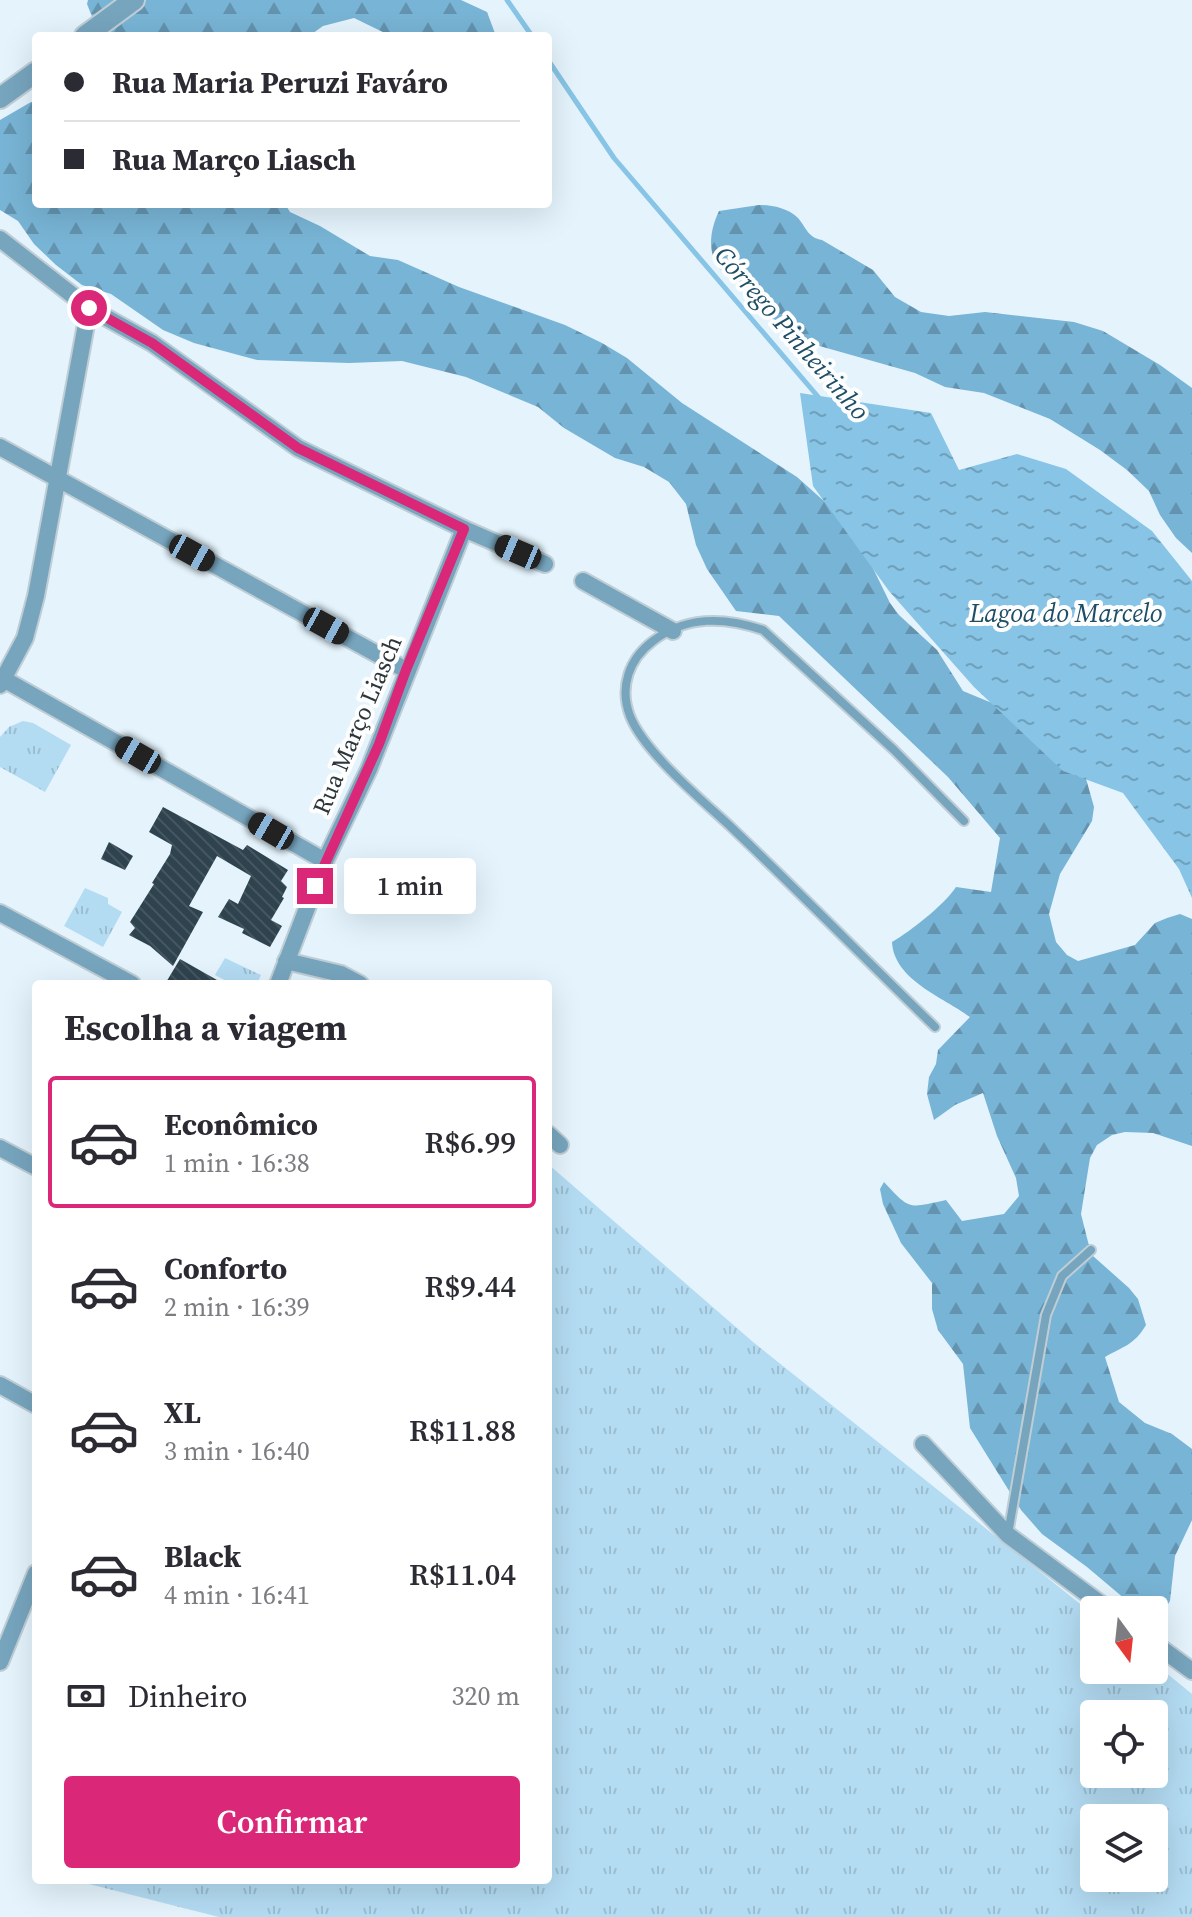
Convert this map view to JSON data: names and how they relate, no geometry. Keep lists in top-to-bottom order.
{
  "streets": {
    "street": ["Rua Março Liasch"]
  },
  "water": ["Córrego Pinheirinho", "Lagoa do Marcelo"],
  "north": "bottom",
  "page": {
    "banner": ["Rua Maria Peruzi Faváro", "Rua Março Liasch"],
    "bubble": "1 min",
    "heading": "Escolha a viagem",
    "list": [
      {
        "name": "Econômico",
        "note": "1 min · 16:38",
        "value": "R$6.99"
      },
      {
        "name": "Conforto",
        "note": "2 min · 16:39",
        "value": "R$9.44"
      },
      {
        "name": "XL",
        "note": "3 min · 16:40",
        "value": "R$11.88"
      },
      {
        "name": "Black",
        "note": "4 min · 16:41",
        "value": "R$11.04"
      }
    ],
    "pay": ["Dinheiro", "320 m"],
    "buttons": "Confirmar"
  }
}
